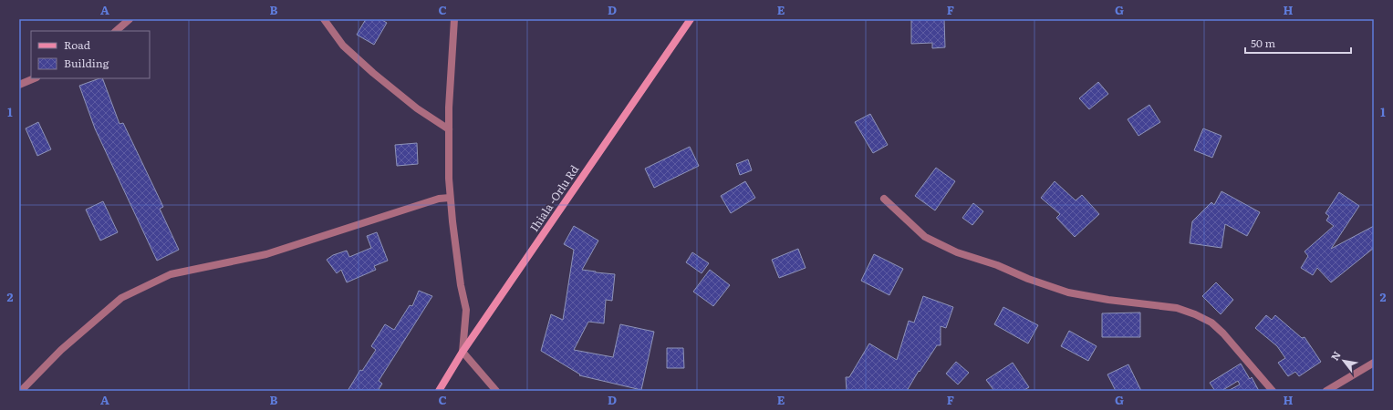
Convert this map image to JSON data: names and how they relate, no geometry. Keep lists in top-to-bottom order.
{
  "streets": {
    "main road": ["Ihiala -Orlu Rd"]
  },
  "legend": ["Road", "Building"],
  "scale_bar": "50 m",
  "north": "top left",
  "grid": {
    "columns": [
      "A",
      "B",
      "C",
      "D",
      "E",
      "F",
      "G",
      "H"
    ],
    "rows": ["1", "2"]
  }
}
